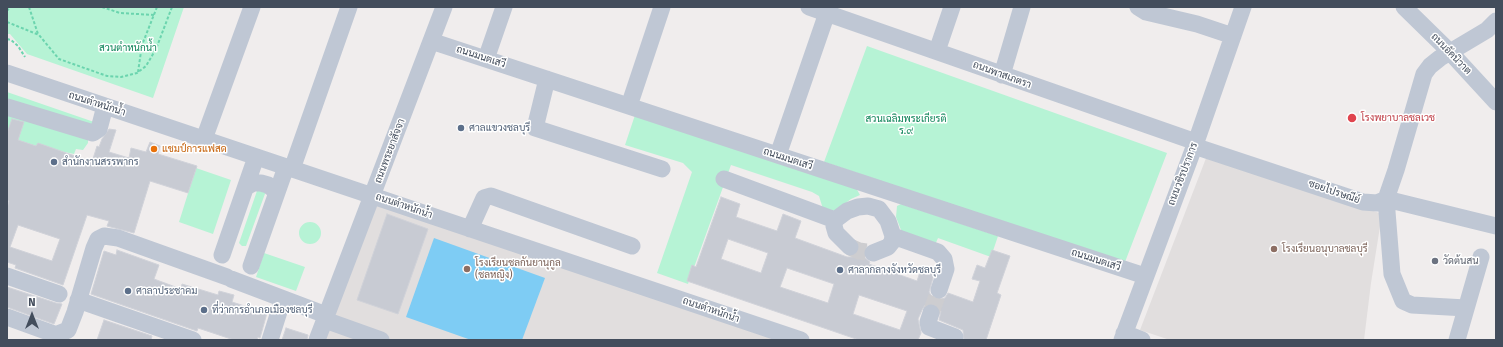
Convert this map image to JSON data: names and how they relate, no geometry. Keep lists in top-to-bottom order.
{
  "streets": {
    "street": [
      "ถนนอัคนิวาต",
      "ถนนมนตเสวี",
      "ถนนพาสเภตรา",
      "ถนนตำหนักน้ำ",
      "ถนนพระยาสัจจา",
      "ถนนวชิรปราการ",
      "ซอยไปรษณีย์"
    ]
  },
  "crossings": [
    ["ถนนมนตเสวี", "ถนนพระยาสัจจา"],
    ["ถนนมนตเสวี", "ถนนวชิรปราการ"],
    ["ถนนพาสเภตรา", "ถนนวชิรปราการ"],
    ["ถนนพาสเภตรา", "ซอยไปรษณีย์"],
    ["ถนนตำหนักน้ำ", "ถนนพระยาสัจจา"],
    ["ถนนวชิรปราการ", "ซอยไปรษณีย์"]
  ],
  "parks": ["สวนตำหนักน้ำ", "สวนเฉลิมพระเกียรติ ร.๙"],
  "places": [
    "โรงพยาบาลชลเวช",
    "ศาลแขวงชลบุรี",
    "แชมป์การแฟสด",
    "สำนักงานสรรพากร",
    "โรงเรียนอนุบาลชลบุรี",
    "วัดต้นสน",
    "โรงเรียนชลกันยานุกูล (ชลหญิง)",
    "ศาลากลางจังหวัดชลบุรี",
    "ศาลาประชาคม",
    "ที่ว่าการอำเภอเมืองชลบุรี"
  ],
  "north": "top"
}
